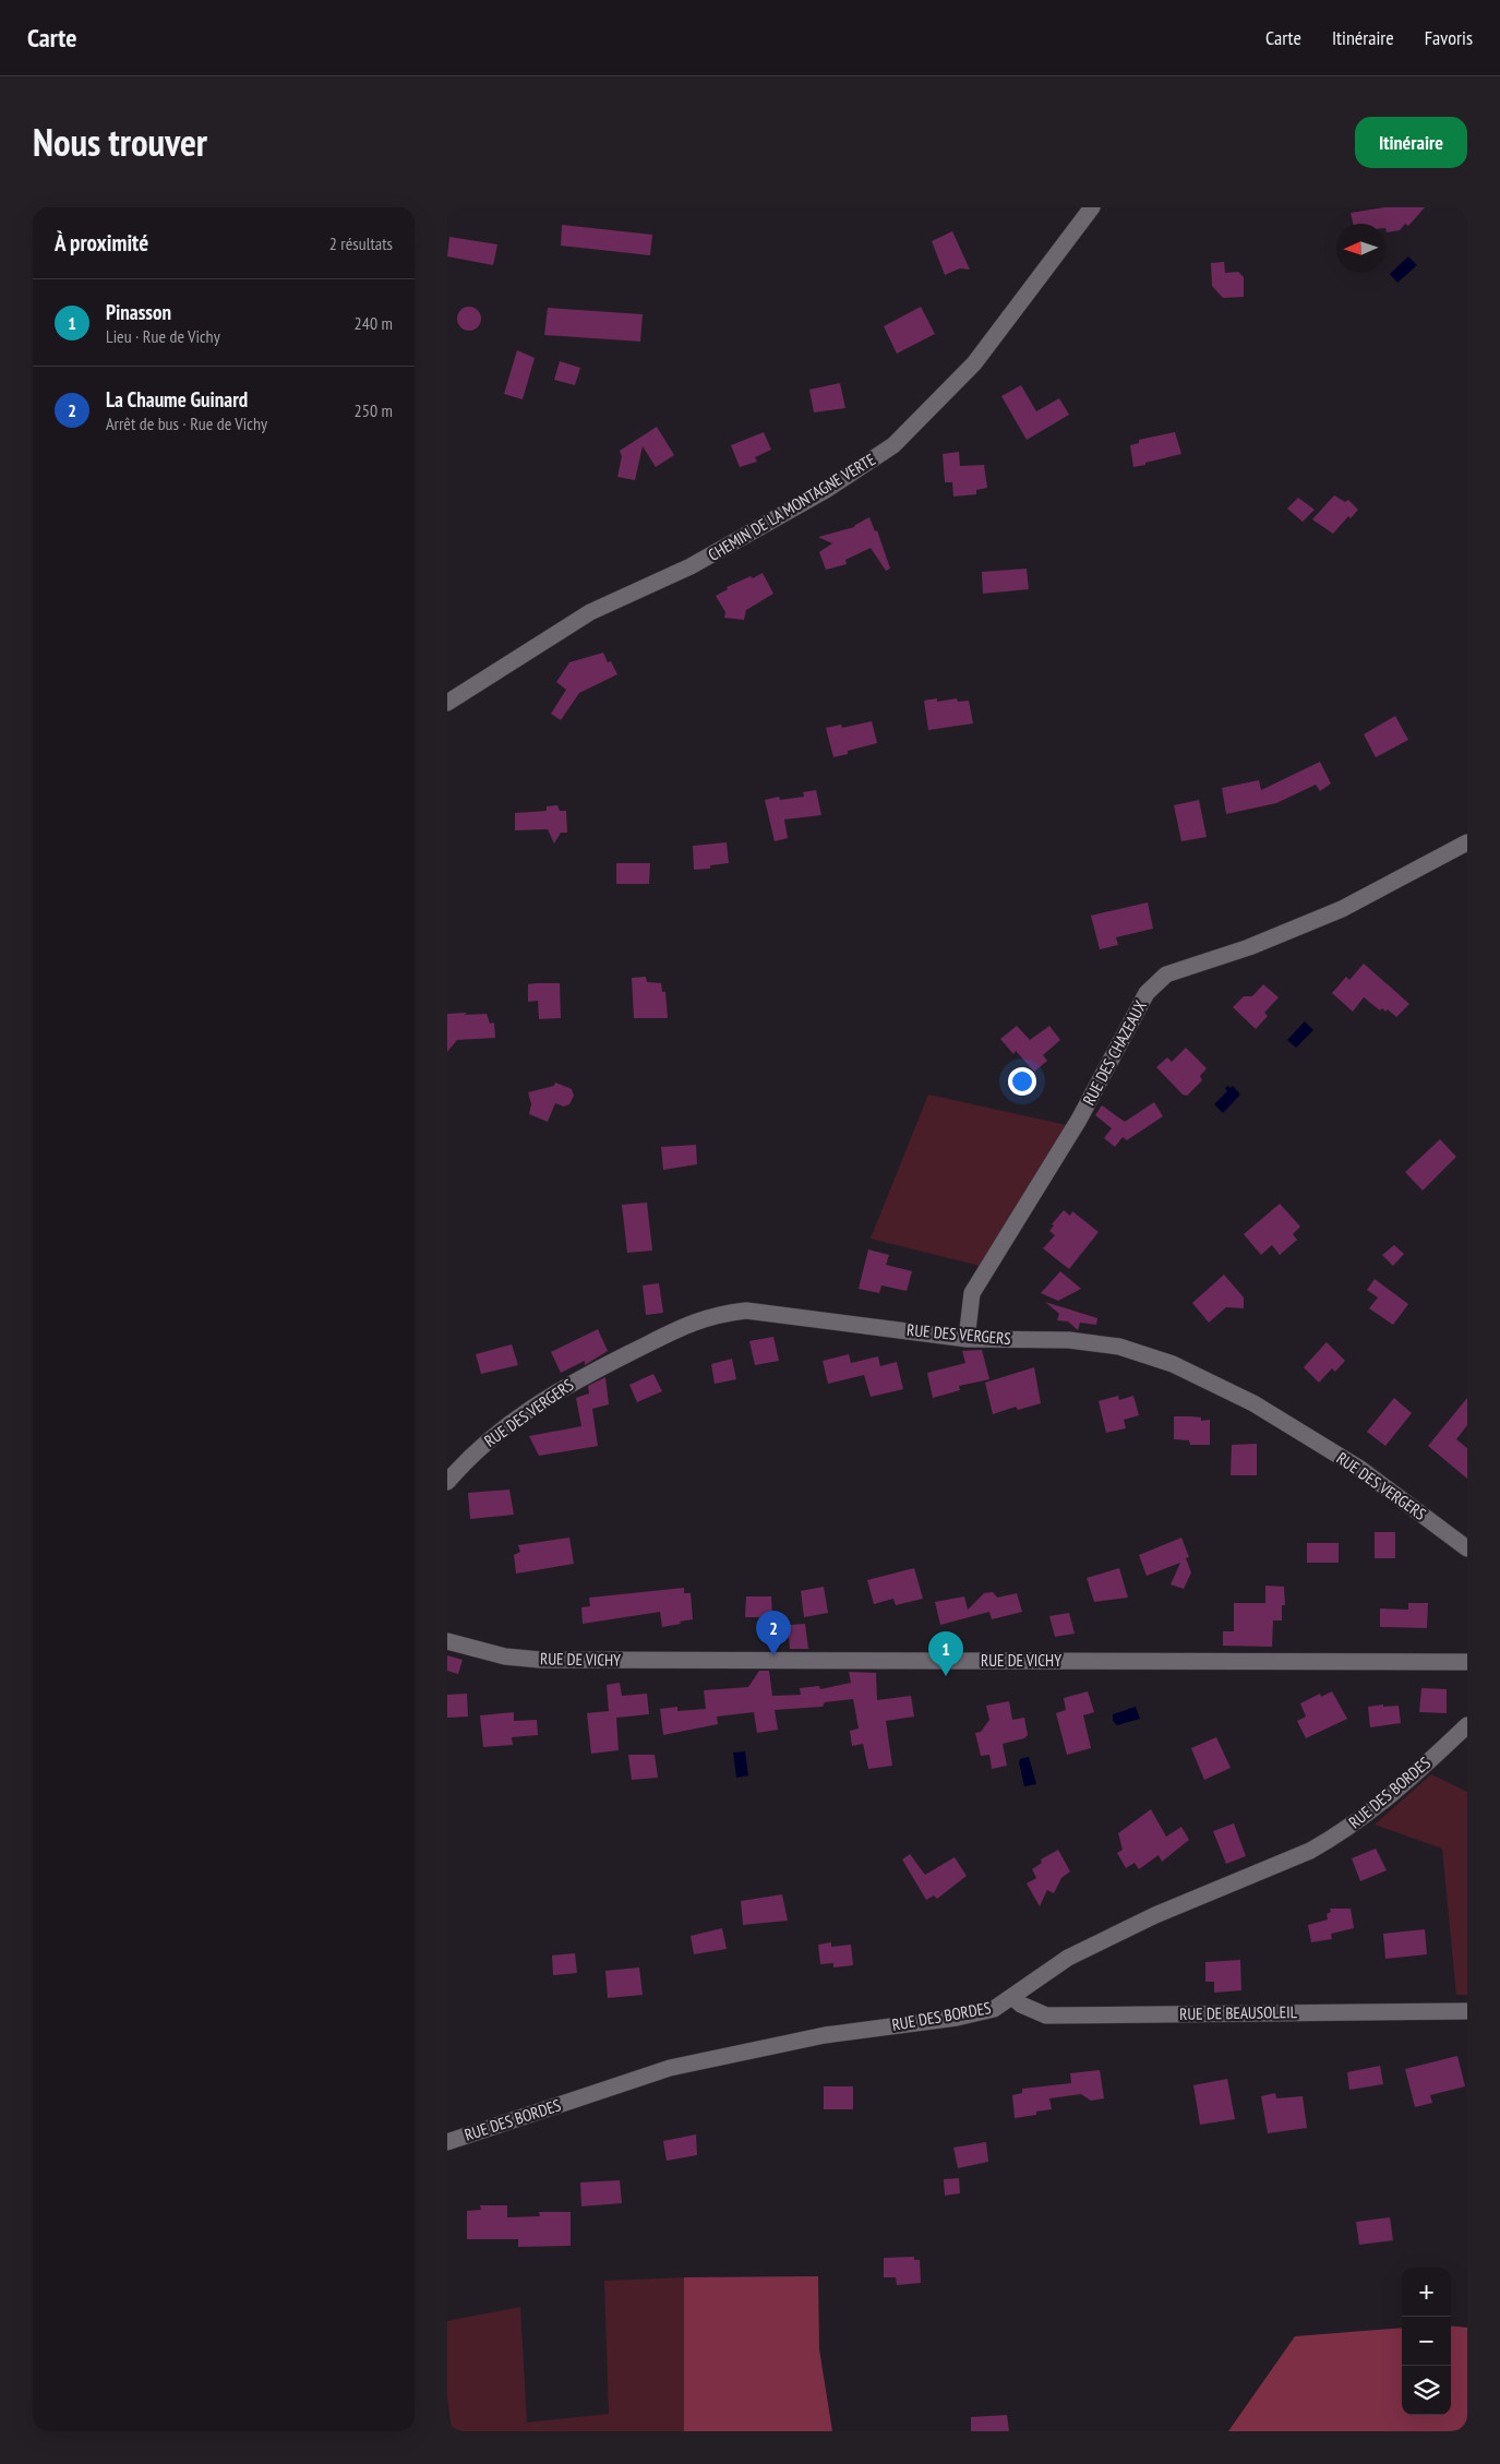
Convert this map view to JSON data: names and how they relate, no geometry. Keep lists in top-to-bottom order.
{
  "streets": {
    "street": [
      "CHEMIN DE LA MONTAGNE VERTE",
      "RUE DES CHAZEAUX",
      "RUE DES VERGERS",
      "RUE DE VICHY",
      "RUE DES BORDES",
      "RUE DE BEAUSOLEIL"
    ]
  },
  "crossings": [
    ["RUE DES CHAZEAUX", "RUE DES VERGERS"],
    ["RUE DES BORDES", "RUE DE BEAUSOLEIL"]
  ],
  "north": "left",
  "page": {
    "header": "Carte",
    "nav": ["Carte", "Itinéraire", "Favoris"],
    "title": "Nous trouver",
    "buttons": "Itinéraire",
    "heading": ["À proximité", "2 résultats"],
    "list": [
      {
        "mark": "1",
        "name": "Pinasson",
        "note": "Lieu · Rue de Vichy",
        "value": "240 m"
      },
      {
        "mark": "2",
        "name": "La Chaume Guinard",
        "note": "Arrêt de bus · Rue de Vichy",
        "value": "250 m"
      }
    ],
    "pins": ["2", "1"],
    "map_buttons": ["+", "−"]
  }
}
